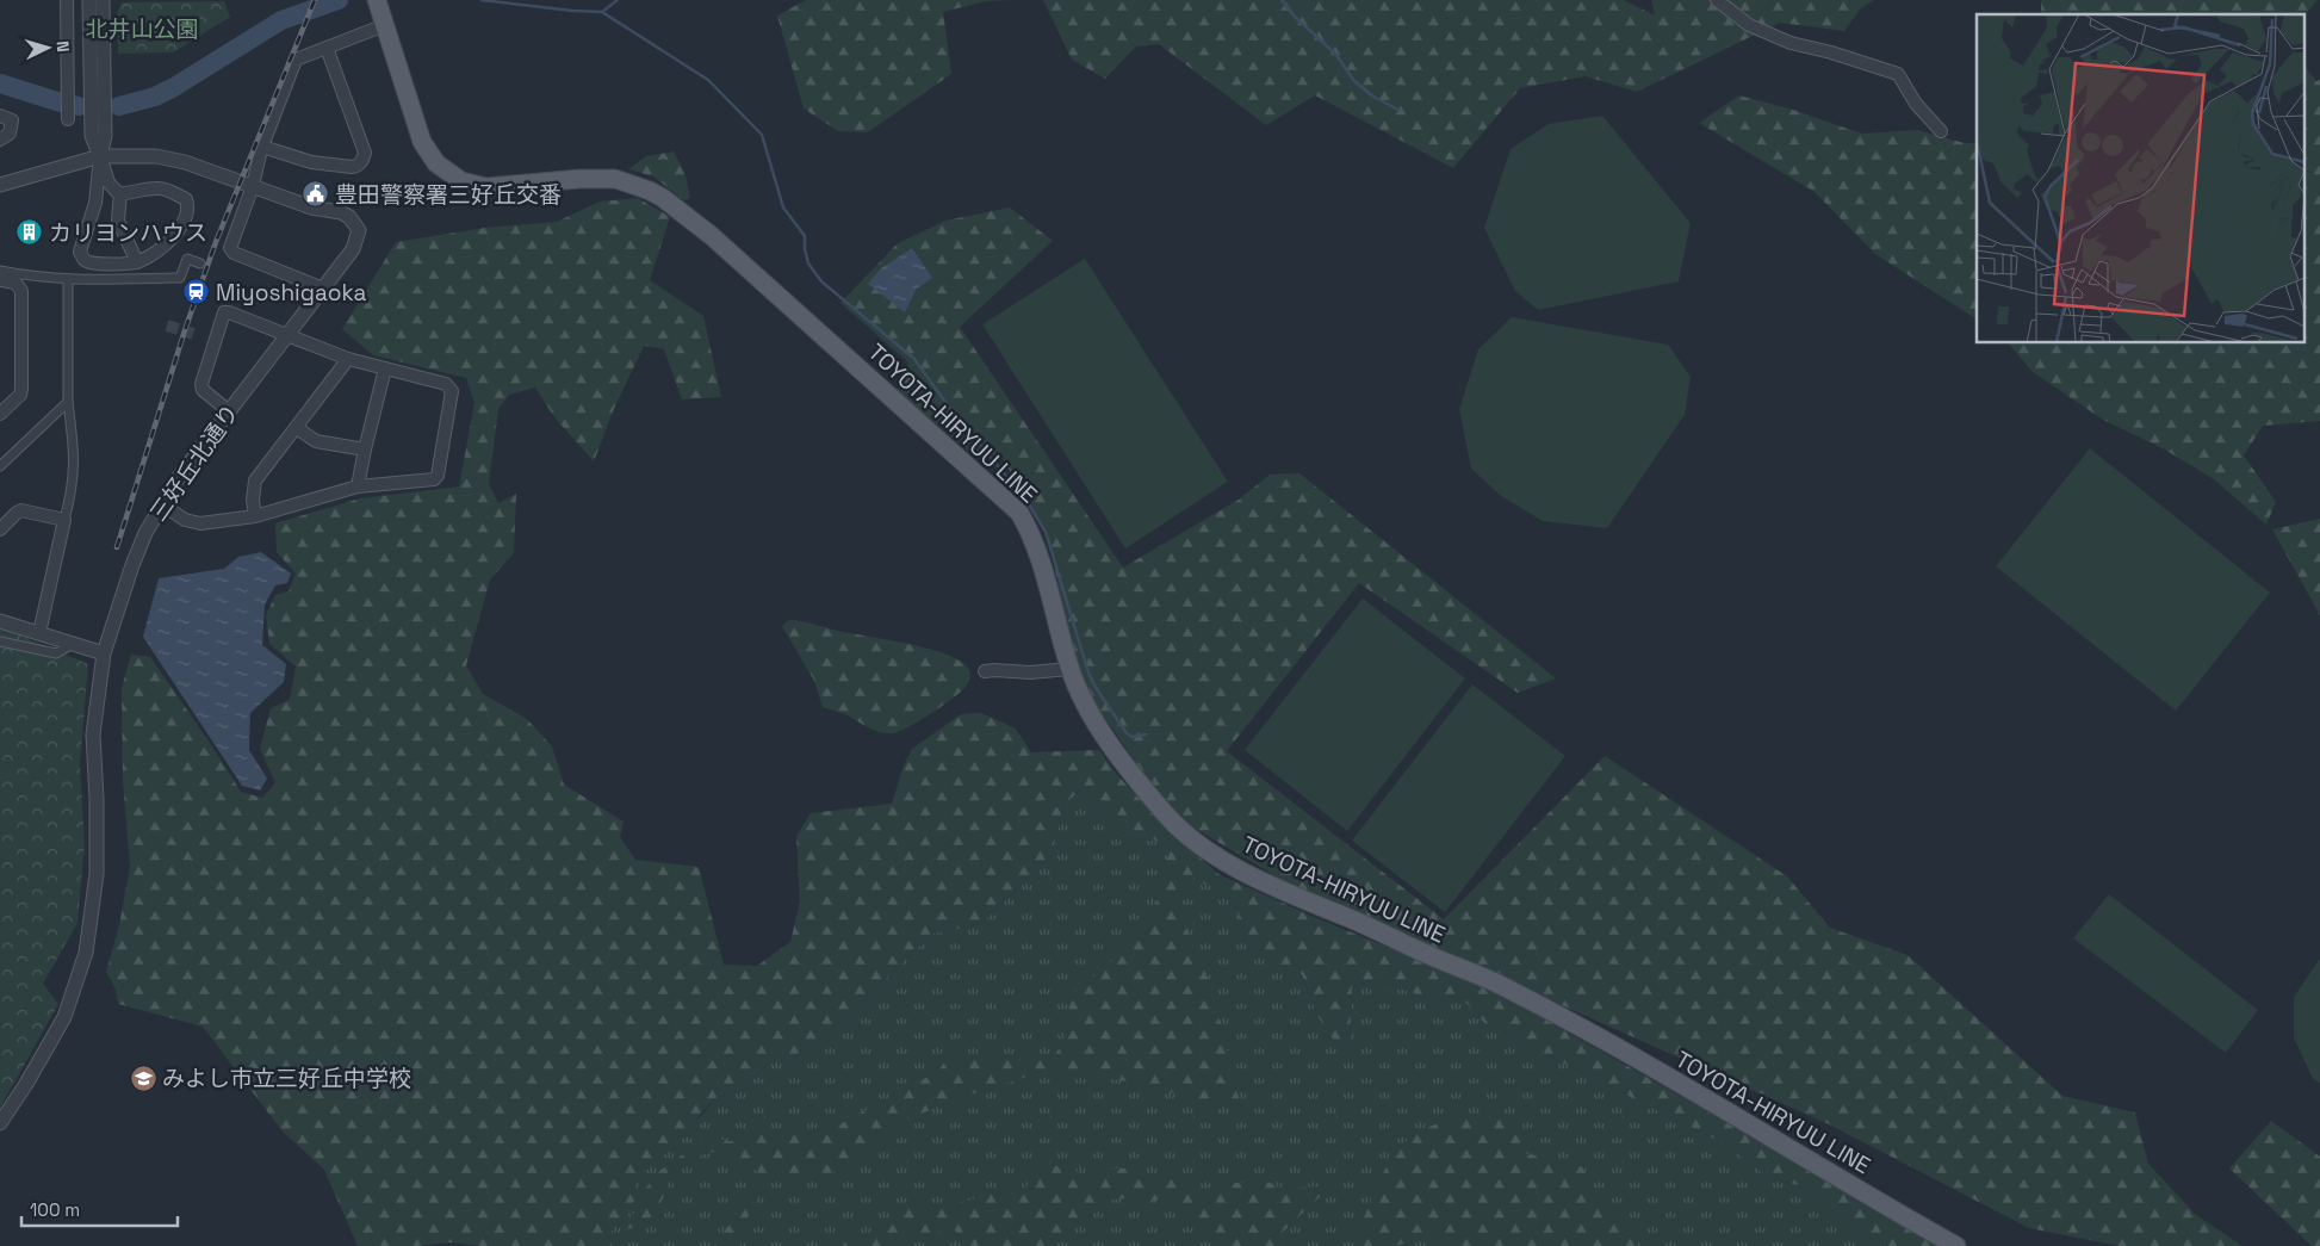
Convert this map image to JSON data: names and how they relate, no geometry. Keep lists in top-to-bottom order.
{
  "streets": {
    "main road": ["TOYOTA-HIRYUU LINE"],
    "street": ["三好丘北通り"]
  },
  "parks": ["北井山公園"],
  "places": {
    "public building": ["豊田警察署三好丘交番"],
    "building": ["カリヨンハウス"],
    "station": ["Miyoshigaoka"],
    "school or university": ["みよし市立三好丘中学校"]
  },
  "scale_bar": "100 m",
  "north": "right"
}
